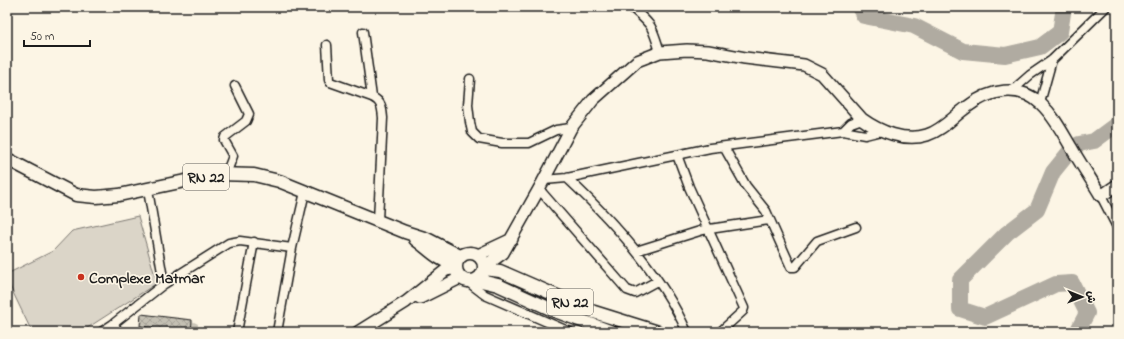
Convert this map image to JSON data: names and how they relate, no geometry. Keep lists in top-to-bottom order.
{
  "streets": {
    "main road": ["RN 22"]
  },
  "places": ["Complexe Matmar"],
  "scale_bar": "50 m",
  "north": "right"
}
